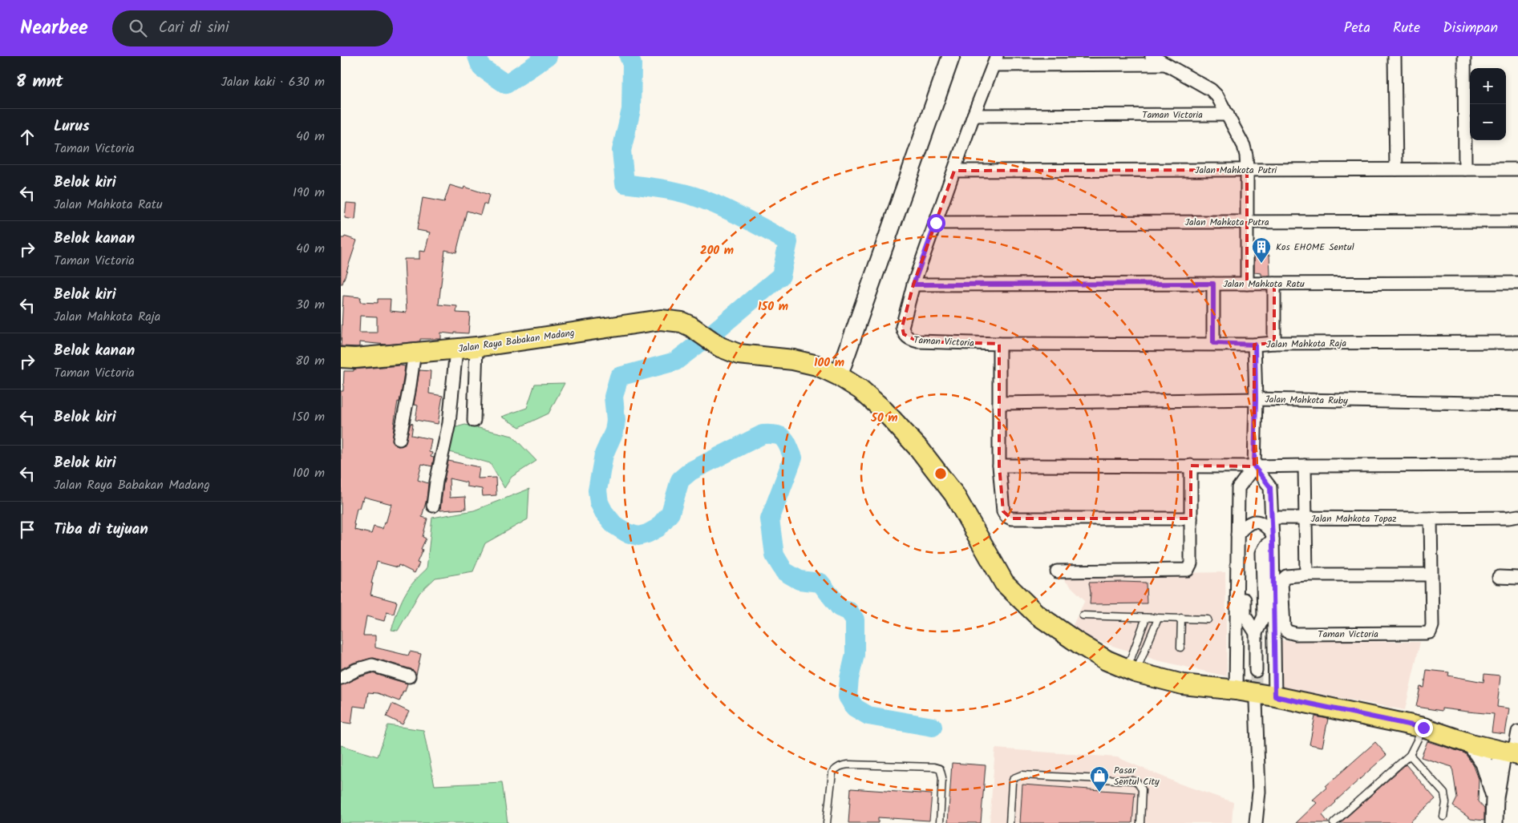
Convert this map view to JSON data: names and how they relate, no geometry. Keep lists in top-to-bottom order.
{
  "streets": {
    "main road": ["Jalan Raya Babakan Madang"],
    "street": [
      "Taman Victoria",
      "Jalan Mahkota Putri",
      "Jalan Mahkota Putra",
      "Jalan Mahkota Ratu",
      "Jalan Mahkota Raja",
      "Jalan Mahkota Ruby",
      "Jalan Mahkota Topaz"
    ]
  },
  "crossings": [
    ["Taman Victoria", "Jalan Mahkota Putri"],
    ["Taman Victoria", "Jalan Mahkota Putra"],
    ["Taman Victoria", "Jalan Mahkota Ratu"],
    ["Taman Victoria", "Jalan Mahkota Raja"],
    ["Taman Victoria", "Jalan Mahkota Topaz"]
  ],
  "places": {
    "building": ["Kos EHOME Sentul"],
    "shop": ["Pasar Sentul City"]
  },
  "page": {
    "header": "Nearbee",
    "search": "Cari di sini",
    "nav": ["Peta", "Rute", "Disimpan"],
    "heading": ["8 mnt", "Jalan kaki · 630 m"],
    "map_buttons": ["+", "−"],
    "list": [
      ["Lurus", "Taman Victoria", "40 m"],
      ["Belok kiri", "Jalan Mahkota Ratu", "190 m"],
      ["Belok kanan", "Taman Victoria", "40 m"],
      ["Belok kiri", "Jalan Mahkota Raja", "30 m"],
      ["Belok kanan", "Taman Victoria", "80 m"],
      ["Belok kiri", "150 m"],
      ["Belok kiri", "Jalan Raya Babakan Madang", "100 m"],
      "Tiba di tujuan"
    ]
  },
  "rings": [
    "200 m",
    "150 m",
    "100 m",
    "50 m"
  ]
}
